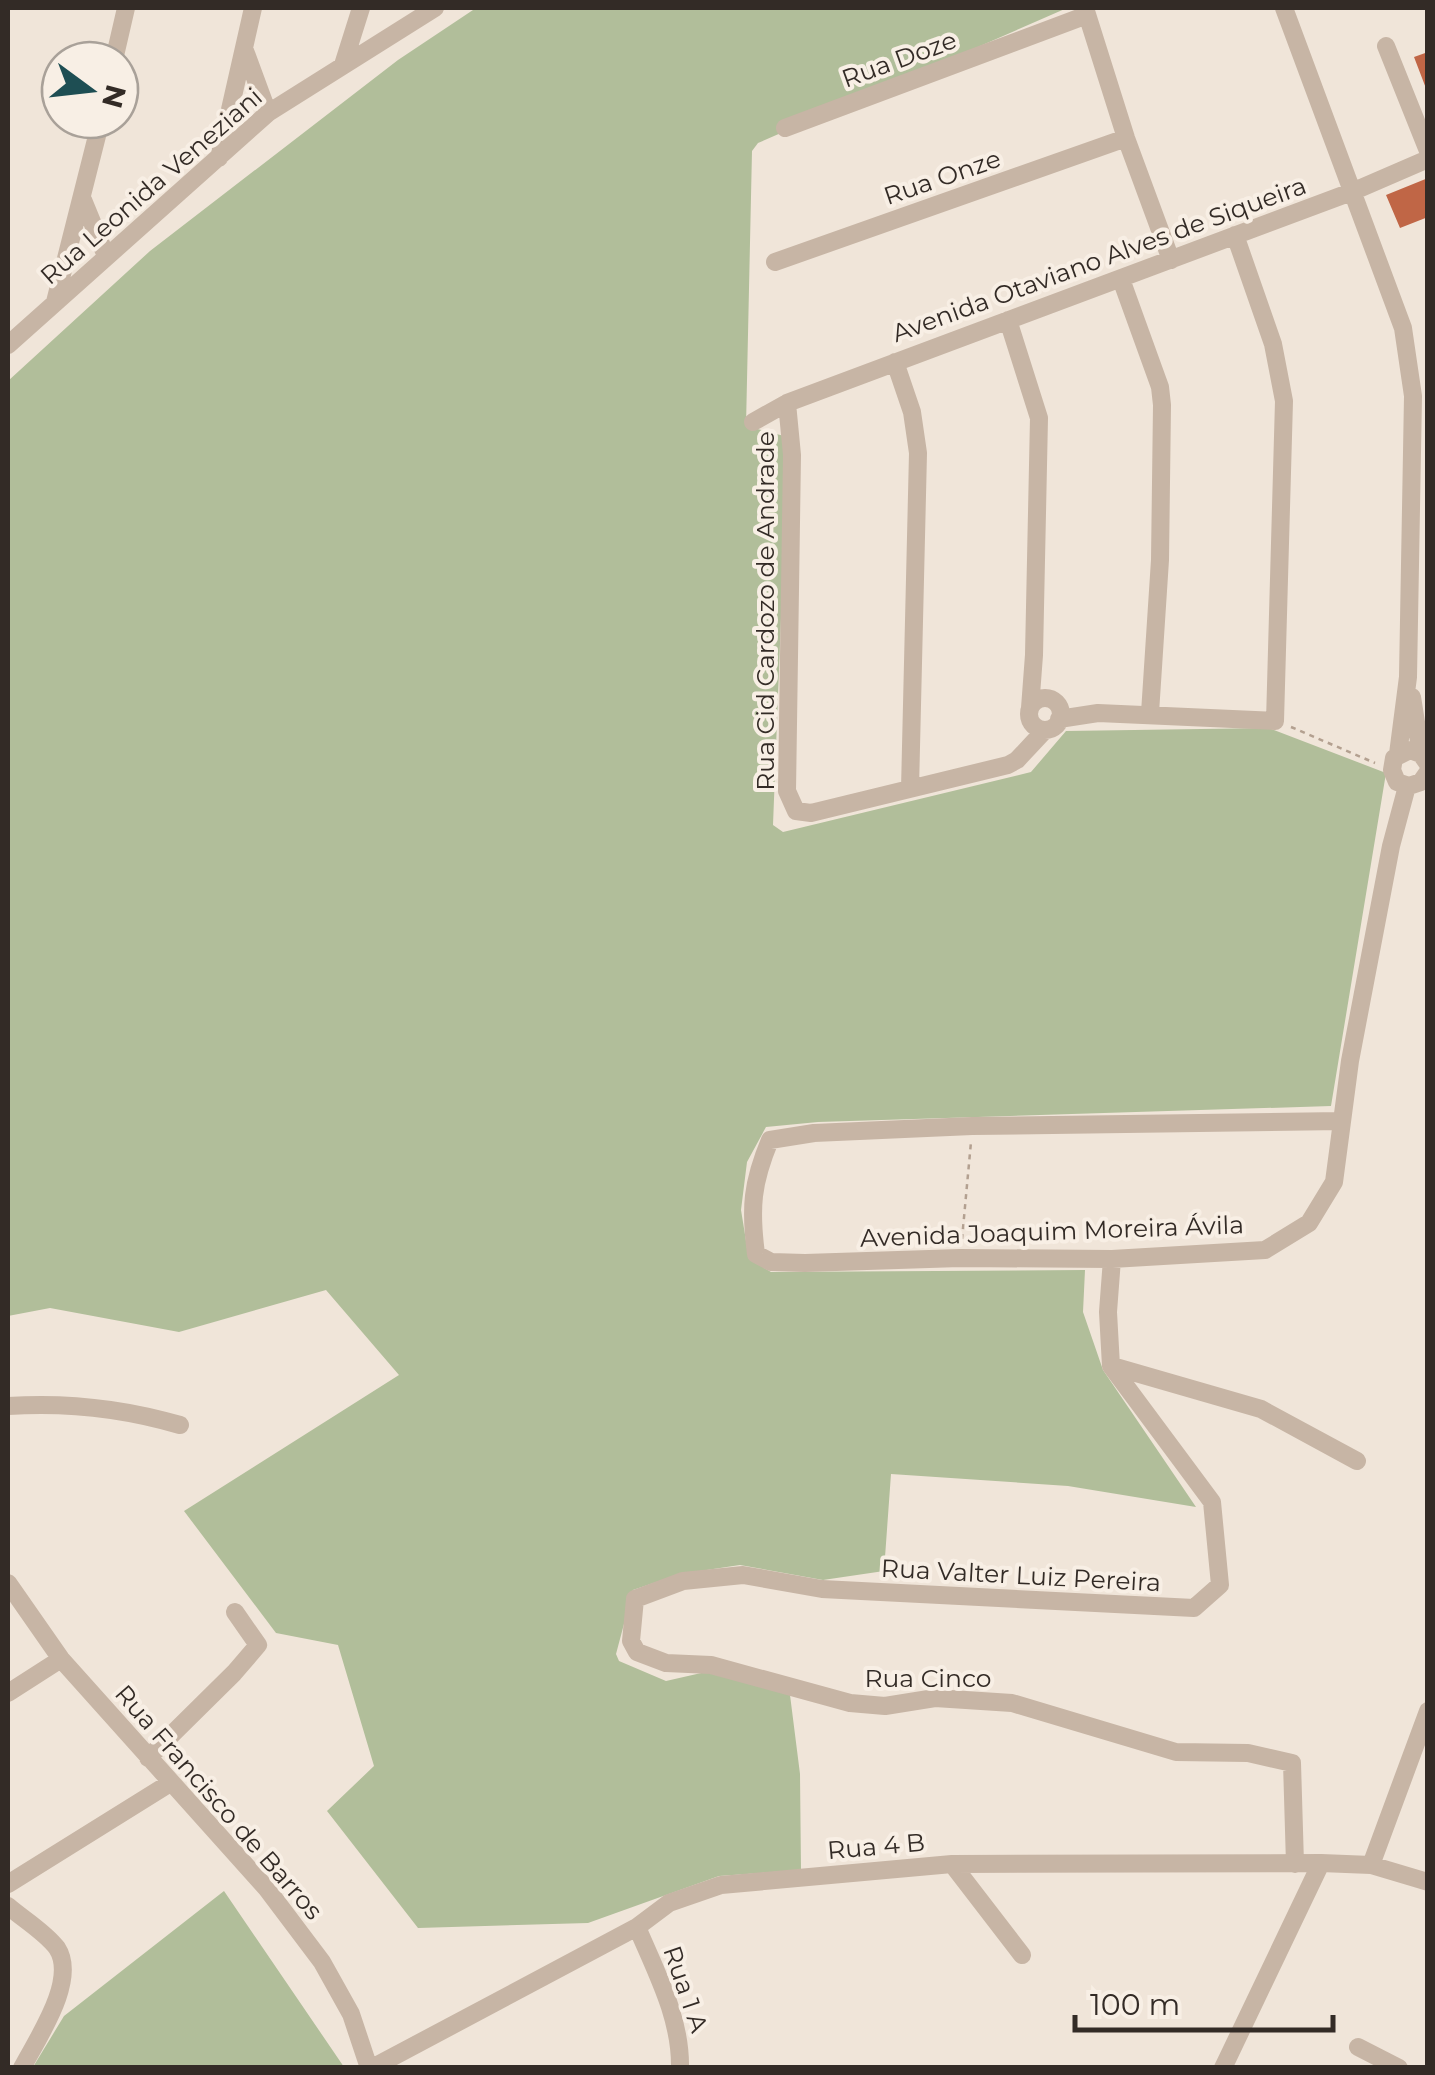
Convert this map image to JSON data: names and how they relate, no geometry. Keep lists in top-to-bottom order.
{
  "streets": {
    "street": [
      "Rua Doze",
      "Rua Onze",
      "Rua Leonida Veneziani",
      "Avenida Otaviano Alves de Siqueira",
      "Rua Cid Cardozo de Andrade",
      "Avenida Joaquim Moreira Ávila",
      "Rua Valter Luiz Pereira",
      "Rua Cinco",
      "Rua Francisco de Barros",
      "Rua 4 B",
      "Rua 1 A"
    ]
  },
  "crossings": [
    ["Avenida Otaviano Alves de Siqueira", "Rua Cid Cardozo de Andrade"],
    ["Avenida Otaviano Alves de Siqueira", "Avenida Joaquim Moreira Ávila"],
    ["Rua Valter Luiz Pereira", "Rua Cinco"],
    ["Rua Cinco", "Rua 4 B"],
    ["Rua Francisco de Barros", "Rua 4 B"],
    ["Rua 4 B", "Rua 1 A"]
  ],
  "scale_bar": "100 m",
  "north": "right"
}
